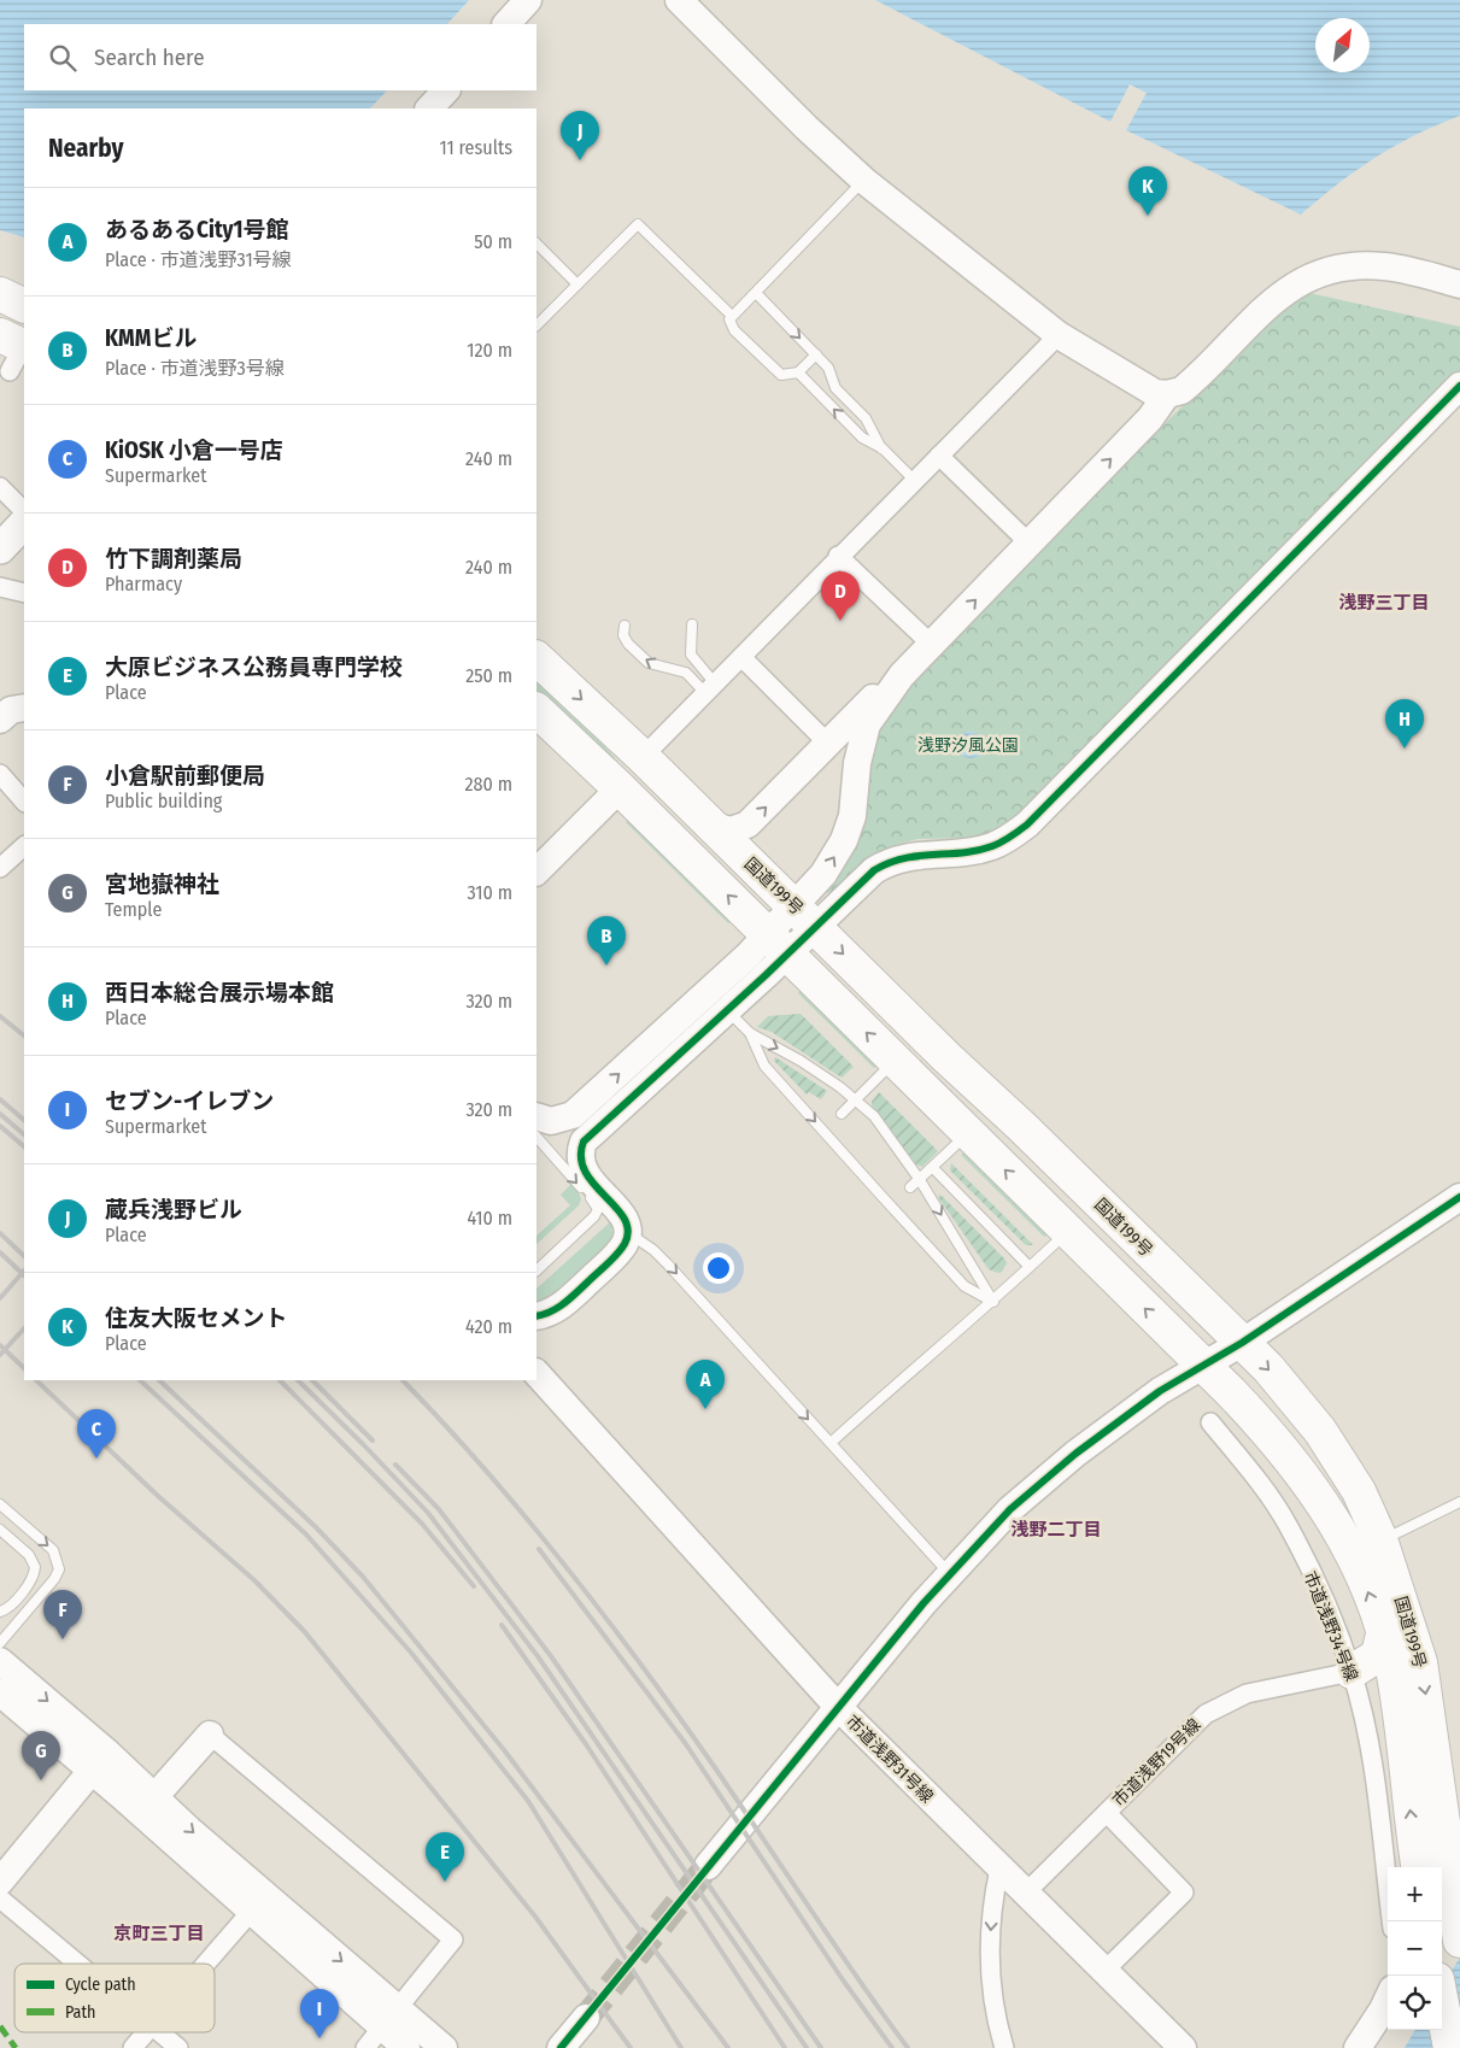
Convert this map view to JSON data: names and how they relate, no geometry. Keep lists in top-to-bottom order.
{
  "streets": {
    "highway": ["国道199号"],
    "street": ["市道浅野34号線", "市道浅野31号線", "市道浅野19号線"]
  },
  "crossings": [
    ["市道浅野34号線", "市道浅野19号線"],
    ["市道浅野31号線", "市道浅野19号線"]
  ],
  "districts": ["浅野三丁目", "浅野二丁目", "京町三丁目"],
  "parks": ["浅野汐風公園"],
  "legend": ["Cycle path", "Path"],
  "north": "top right",
  "page": {
    "search": "Search here",
    "heading": ["Nearby", "11 results"],
    "pins": [
      "J",
      "K",
      "D",
      "H",
      "B",
      "A",
      "C",
      "F",
      "G",
      "E",
      "I"
    ],
    "list": [
      {
        "mark": "A",
        "name": "あるあるCity1号館",
        "note": "Place · 市道浅野31号線",
        "value": "50 m"
      },
      {
        "mark": "B",
        "name": "KMMビル",
        "note": "Place · 市道浅野3号線",
        "value": "120 m"
      },
      {
        "mark": "C",
        "name": "KiOSK 小倉一号店",
        "note": "Supermarket",
        "value": "240 m"
      },
      {
        "mark": "D",
        "name": "竹下調剤薬局",
        "note": "Pharmacy",
        "value": "240 m"
      },
      {
        "mark": "E",
        "name": "大原ビジネス公務員専門学校",
        "note": "Place",
        "value": "250 m"
      },
      {
        "mark": "F",
        "name": "小倉駅前郵便局",
        "note": "Public building",
        "value": "280 m"
      },
      {
        "mark": "G",
        "name": "宮地嶽神社",
        "note": "Temple",
        "value": "310 m"
      },
      {
        "mark": "H",
        "name": "西日本総合展示場本館",
        "note": "Place",
        "value": "320 m"
      },
      {
        "mark": "I",
        "name": "セブン-イレブン",
        "note": "Supermarket",
        "value": "320 m"
      },
      {
        "mark": "J",
        "name": "蔵兵浅野ビル",
        "note": "Place",
        "value": "410 m"
      },
      {
        "mark": "K",
        "name": "住友大阪セメント",
        "note": "Place",
        "value": "420 m"
      }
    ],
    "map_buttons": ["+", "−"]
  }
}
